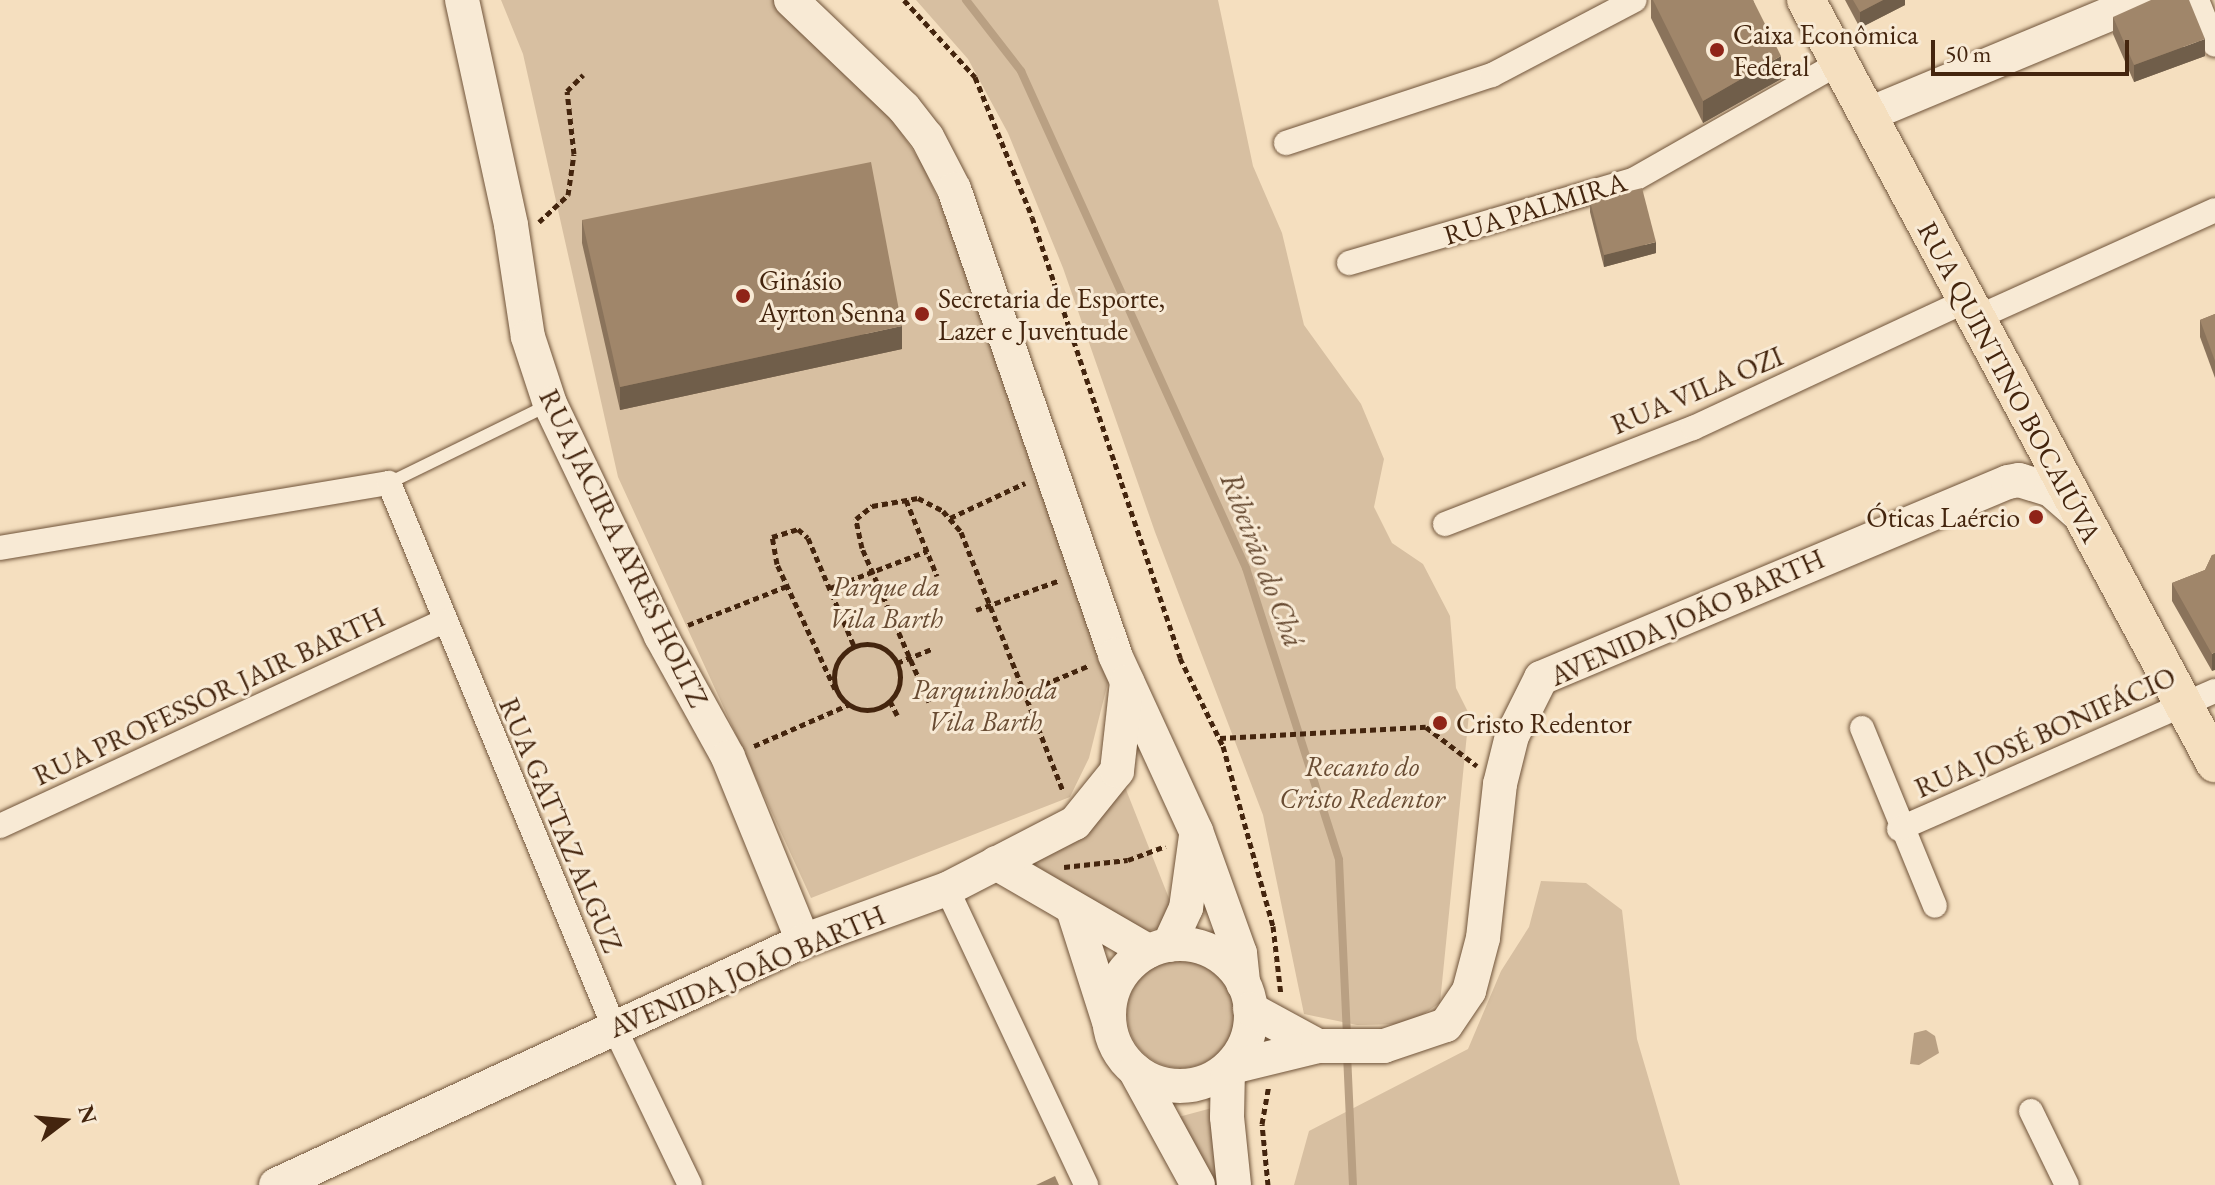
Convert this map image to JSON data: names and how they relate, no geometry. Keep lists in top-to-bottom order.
{
  "streets": {
    "main road": ["RUA QUINTINO BOCAIÚVA", "RUA JACIRA AYRES HOLTZ", "AVENIDA JOÃO BARTH"],
    "street": [
      "RUA PALMIRA",
      "RUA VILA OZI",
      "RUA PROFESSOR JAIR BARTH",
      "RUA JOSÉ BONIFÁCIO",
      "RUA GATTAZ ALGUZ"
    ]
  },
  "crossings": [
    ["RUA PALMIRA", "RUA QUINTINO BOCAIÚVA"],
    ["RUA QUINTINO BOCAIÚVA", "RUA VILA OZI"],
    ["RUA QUINTINO BOCAIÚVA", "RUA JOSÉ BONIFÁCIO"],
    ["RUA JACIRA AYRES HOLTZ", "AVENIDA JOÃO BARTH"],
    ["AVENIDA JOÃO BARTH", "RUA GATTAZ ALGUZ"],
    ["RUA PROFESSOR JAIR BARTH", "RUA GATTAZ ALGUZ"]
  ],
  "water": ["Ribeirão do Chá"],
  "parks": ["Parque da Vila Barth", "Parquinho da Vila Barth", "Recanto do Cristo Redentor"],
  "places": [
    "Caixa Econômica Federal",
    "Ginásio Ayrton Senna",
    "Secretaria de Esporte, Lazer e Juventude",
    "Óticas Laércio",
    "Cristo Redentor"
  ],
  "scale_bar": "50 m",
  "north": "right"
}
